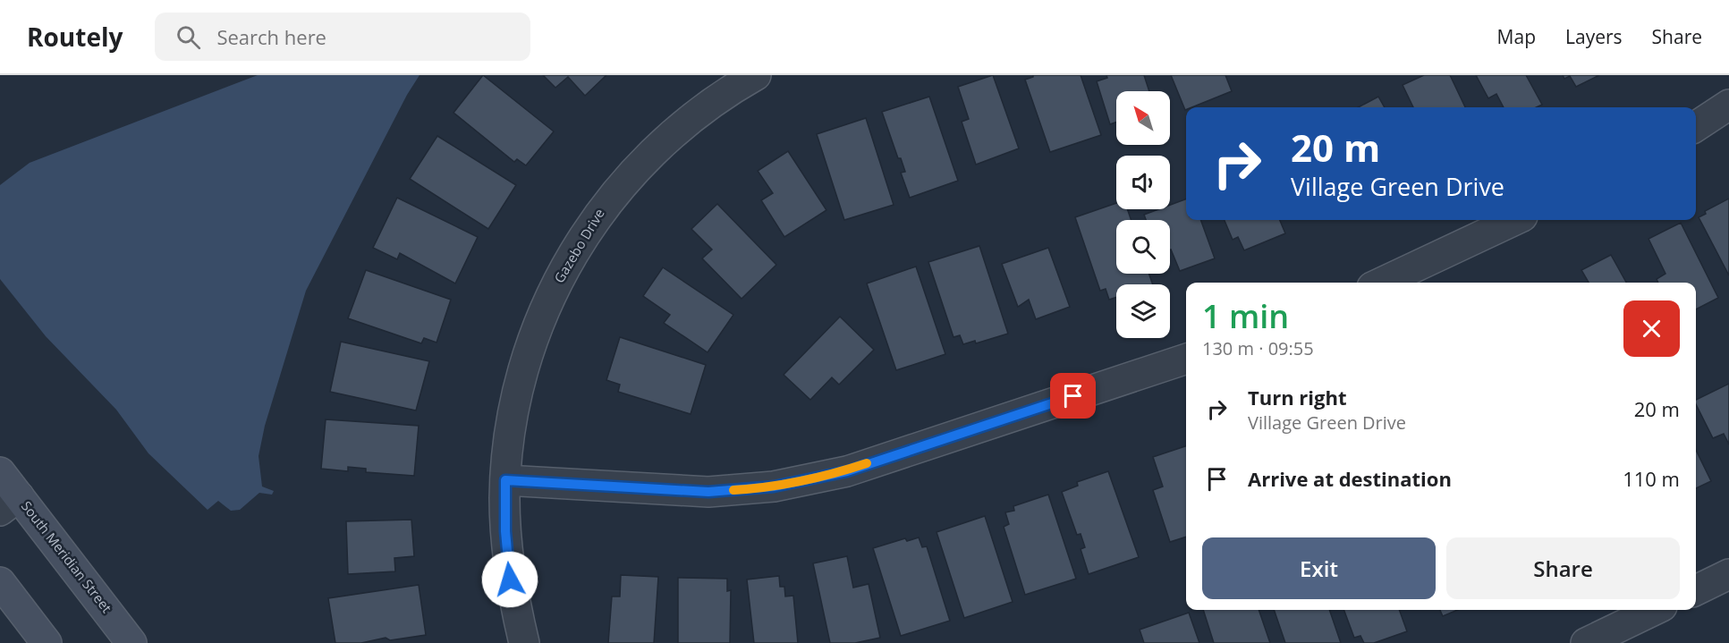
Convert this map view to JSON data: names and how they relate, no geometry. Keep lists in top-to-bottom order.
{
  "streets": {
    "main road": ["South Meridian Street"],
    "street": ["Gazebo Drive"]
  },
  "north": "top left",
  "page": {
    "header": "Routely",
    "search": "Search here",
    "nav": ["Map", "Layers", "Share"],
    "turn": ["20 m", "Village Green Drive"],
    "heading": ["1 min", "130 m · 09:55"],
    "list": [
      {
        "name": "Turn right",
        "note": "Village Green Drive",
        "value": "20 m"
      },
      {
        "name": "Arrive at destination",
        "value": "110 m"
      }
    ],
    "buttons": ["Exit", "Share"]
  }
}
